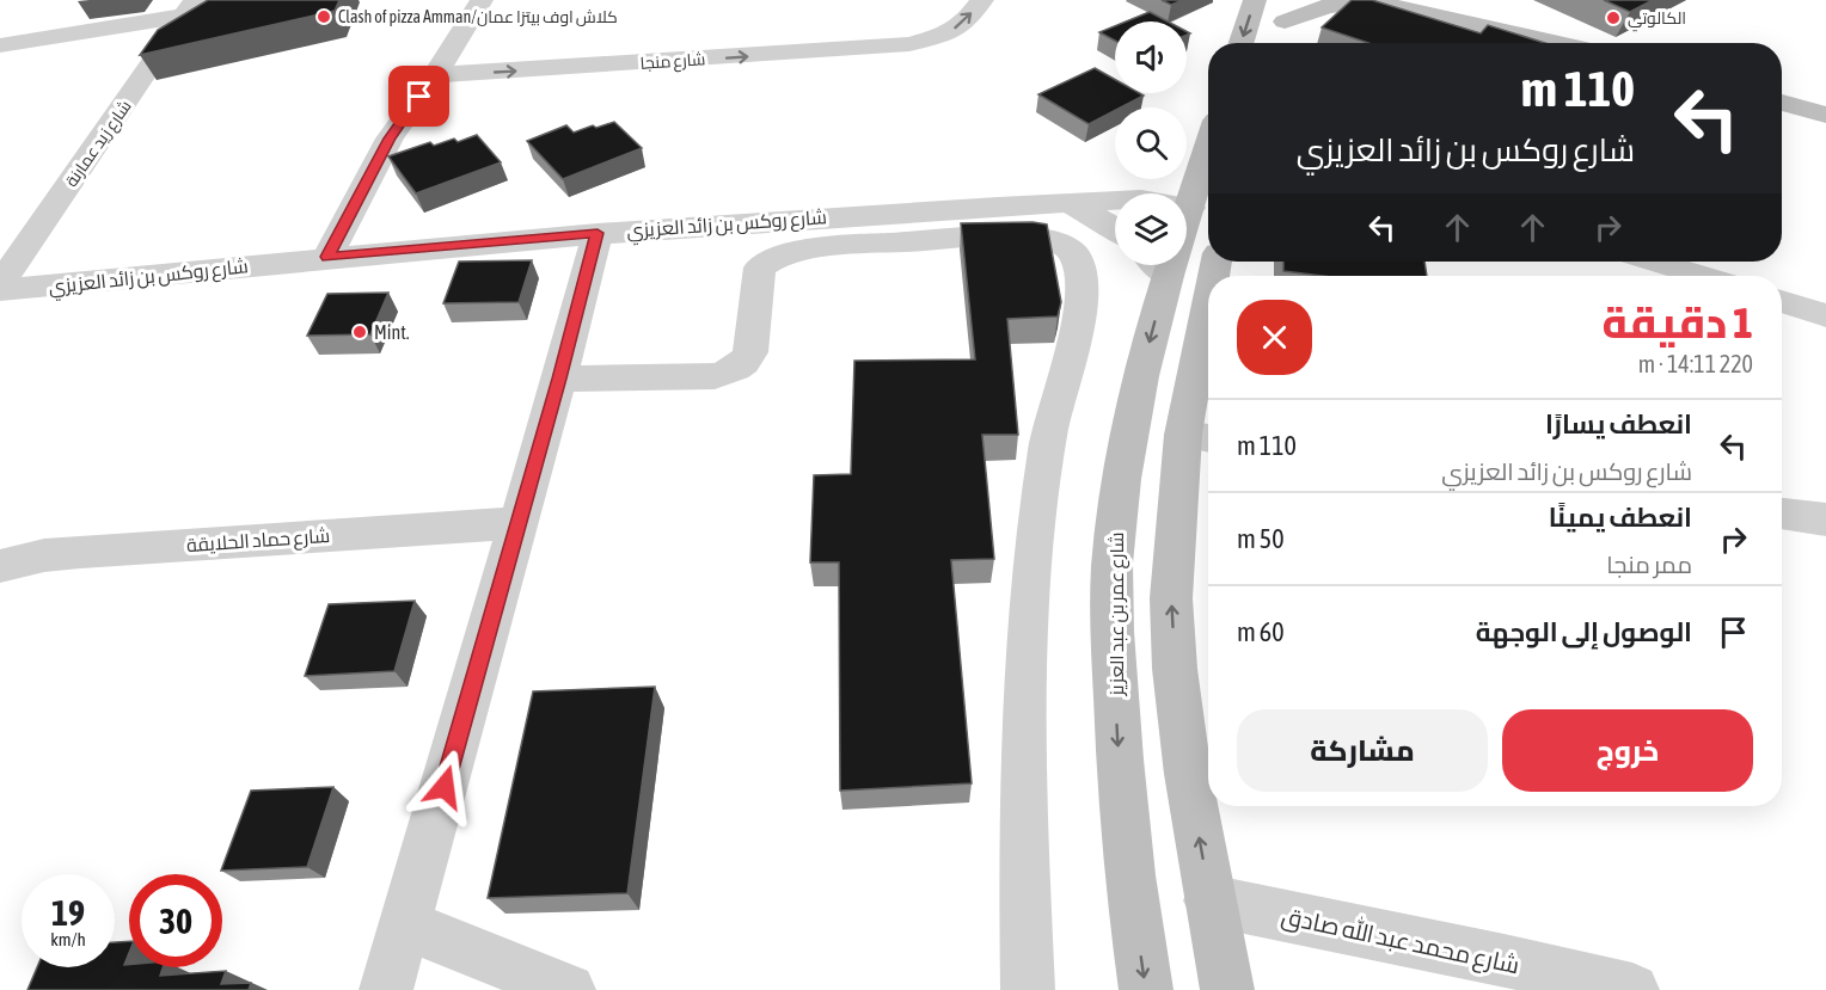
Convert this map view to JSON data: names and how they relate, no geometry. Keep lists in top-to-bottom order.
{
  "streets": {
    "street": [
      "شارع منجا",
      "شارع زيد عمارنة",
      "شارع روكس بن زائد العزيزي",
      "شارع حماد الحلايقة",
      "شارع عمر بن عبد العزيز",
      "شارع محمد عبد الله صادق"
    ]
  },
  "crossings": [
    ["شارع روكس بن زائد العزيزي", "شارع عمر بن عبد العزيز"]
  ],
  "one_way": ["شارع منجا"],
  "places": ["Clash of pizza Amman/كلاش اوف بيتزا عمان", "الكالوتي", "Mint."],
  "page": {
    "turn": ["110 m", "شارع روكس بن زائد العزيزي"],
    "heading": ["1 دقيقة", "220 m · 14:11"],
    "list": [
      {
        "name": "انعطف يسارًا",
        "note": "شارع روكس بن زائد العزيزي",
        "value": "110 m"
      },
      {
        "name": "انعطف يمينًا",
        "note": "ممر منجا",
        "value": "50 m"
      },
      {
        "name": "الوصول إلى الوجهة",
        "value": "60 m"
      }
    ],
    "buttons": ["خروج", "مشاركة"],
    "speed": "19 km/h",
    "limit": "30"
  }
}
